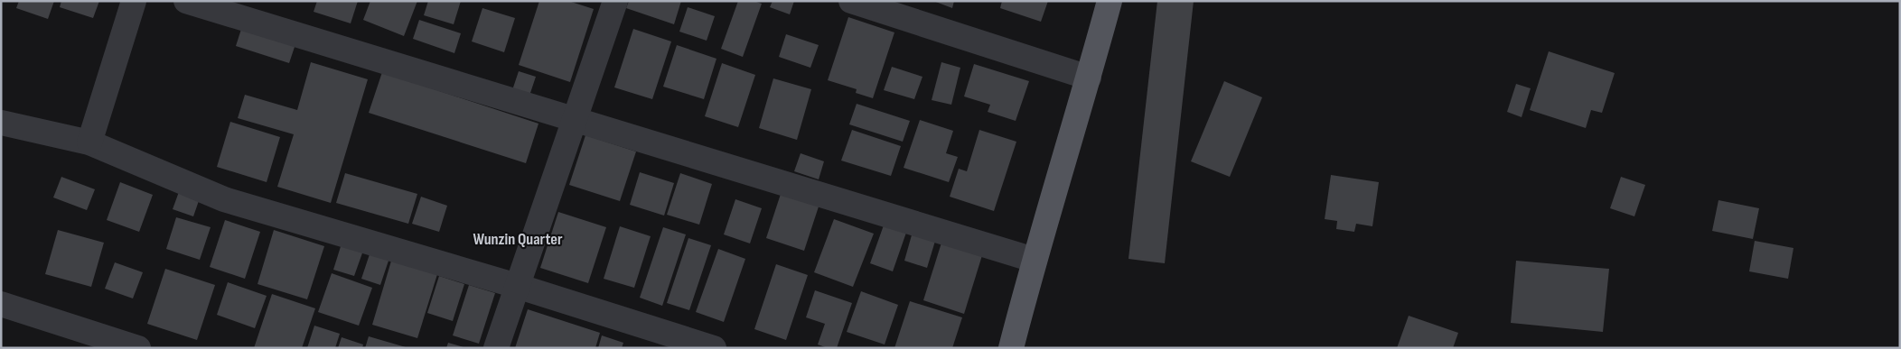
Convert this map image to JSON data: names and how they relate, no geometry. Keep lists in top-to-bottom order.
{
  "districts": ["Wunzin Quarter"]
}
